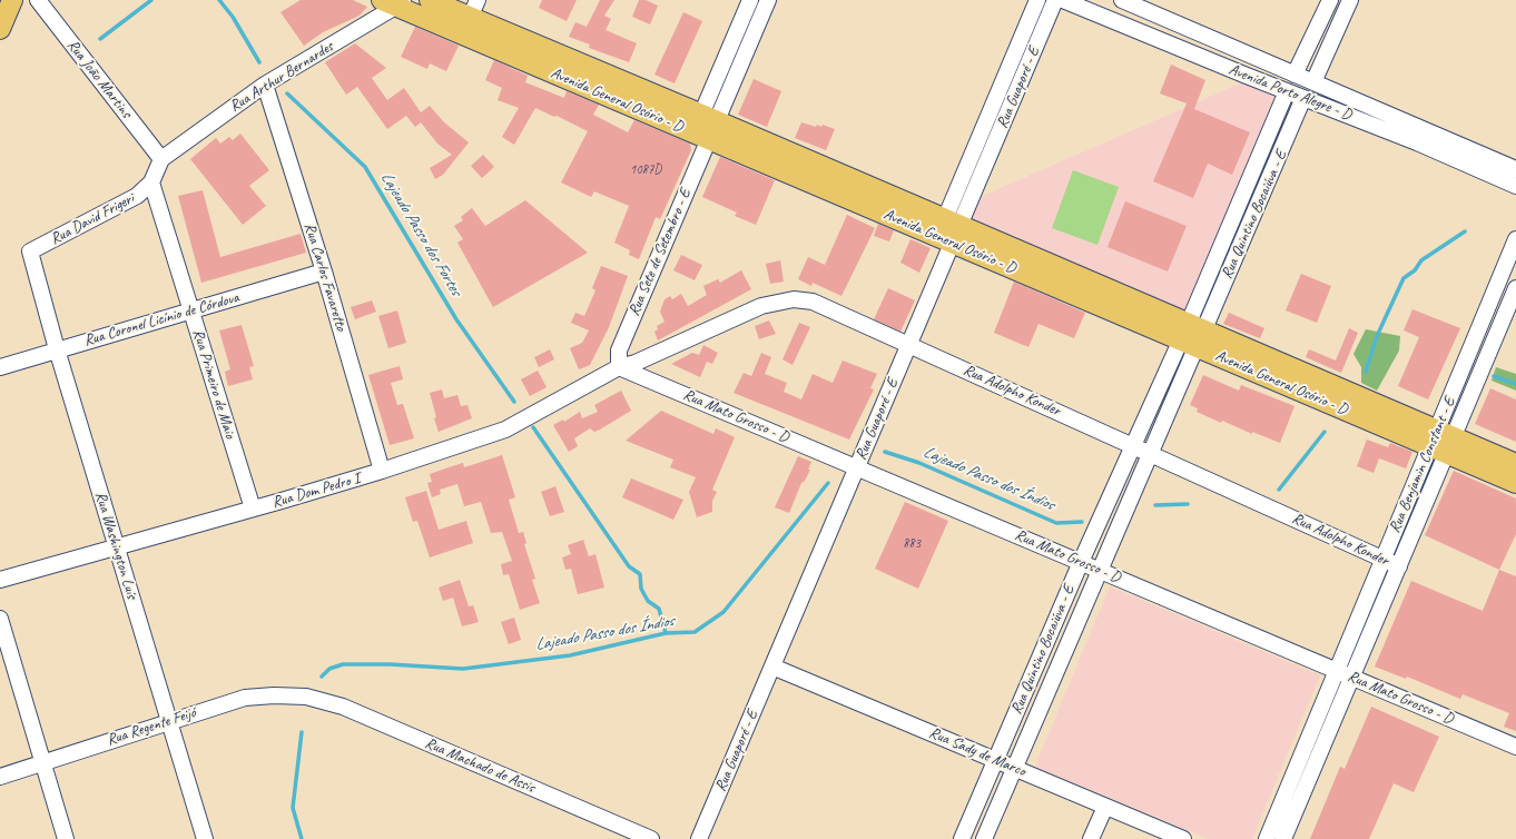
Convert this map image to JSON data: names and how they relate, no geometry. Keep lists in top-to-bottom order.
{
  "streets": {
    "main road": ["Avenida General Osório - D"],
    "street": [
      "Rua Arthur Bernardes",
      "Rua João Martins",
      "Rua Guaporé - E",
      "Avenida Porto Alegre - D",
      "Rua Quintino Bocaiúva - E",
      "Rua David Frigeri",
      "Rua Sete de Setembro - E",
      "Rua Carlos Favaretto",
      "Rua Coronel Licínio de Córdova",
      "Rua Primeiro de Maio",
      "Rua Adolpho Konder",
      "Rua Mato Grosso - D",
      "Rua Benjamin Constant - E",
      "Rua Dom Pedro I",
      "Rua Washington Luís",
      "Rua Regente Feijó",
      "Rua Sady de Marco",
      "Rua Machado de Assis"
    ]
  },
  "crossings": [
    ["Rua Arthur Bernardes", "Rua João Martins"],
    ["Rua Arthur Bernardes", "Avenida General Osório - D"],
    ["Rua Arthur Bernardes", "Rua Carlos Favaretto"],
    ["Rua Guaporé - E", "Avenida General Osório - D"],
    ["Rua Guaporé - E", "Rua Adolpho Konder"],
    ["Rua Guaporé - E", "Rua Mato Grosso - D"],
    ["Rua Guaporé - E", "Rua Sady de Marco"],
    ["Avenida Porto Alegre - D", "Rua Quintino Bocaiúva - E"],
    ["Avenida General Osório - D", "Rua Quintino Bocaiúva - E"],
    ["Avenida General Osório - D", "Rua Sete de Setembro - E"],
    ["Avenida General Osório - D", "Rua Benjamin Constant - E"],
    ["Rua Quintino Bocaiúva - E", "Rua Adolpho Konder"],
    ["Rua Quintino Bocaiúva - E", "Rua Mato Grosso - D"],
    ["Rua Quintino Bocaiúva - E", "Rua Sady de Marco"],
    ["Rua David Frigeri", "Rua Primeiro de Maio"],
    ["Rua David Frigeri", "Rua Washington Luís"],
    ["Rua Sete de Setembro - E", "Rua Adolpho Konder"],
    ["Rua Sete de Setembro - E", "Rua Mato Grosso - D"],
    ["Rua Sete de Setembro - E", "Rua Dom Pedro I"],
    ["Rua Carlos Favaretto", "Rua Coronel Licínio de Córdova"],
    ["Rua Carlos Favaretto", "Rua Dom Pedro I"],
    ["Rua Coronel Licínio de Córdova", "Rua Primeiro de Maio"],
    ["Rua Coronel Licínio de Córdova", "Rua Washington Luís"],
    ["Rua Primeiro de Maio", "Rua Dom Pedro I"],
    ["Rua Adolpho Konder", "Rua Mato Grosso - D"],
    ["Rua Adolpho Konder", "Rua Benjamin Constant - E"],
    ["Rua Adolpho Konder", "Rua Dom Pedro I"],
    ["Rua Mato Grosso - D", "Rua Benjamin Constant - E"],
    ["Rua Mato Grosso - D", "Rua Dom Pedro I"],
    ["Rua Dom Pedro I", "Rua Washington Luís"],
    ["Rua Washington Luís", "Rua Regente Feijó"],
    ["Rua Regente Feijó", "Rua Machado de Assis"]
  ],
  "water": ["Lajeado Passo dos Fortes", "Lajeado Passo dos Índios"],
  "house_numbers": ["1087D", "883"]
}
